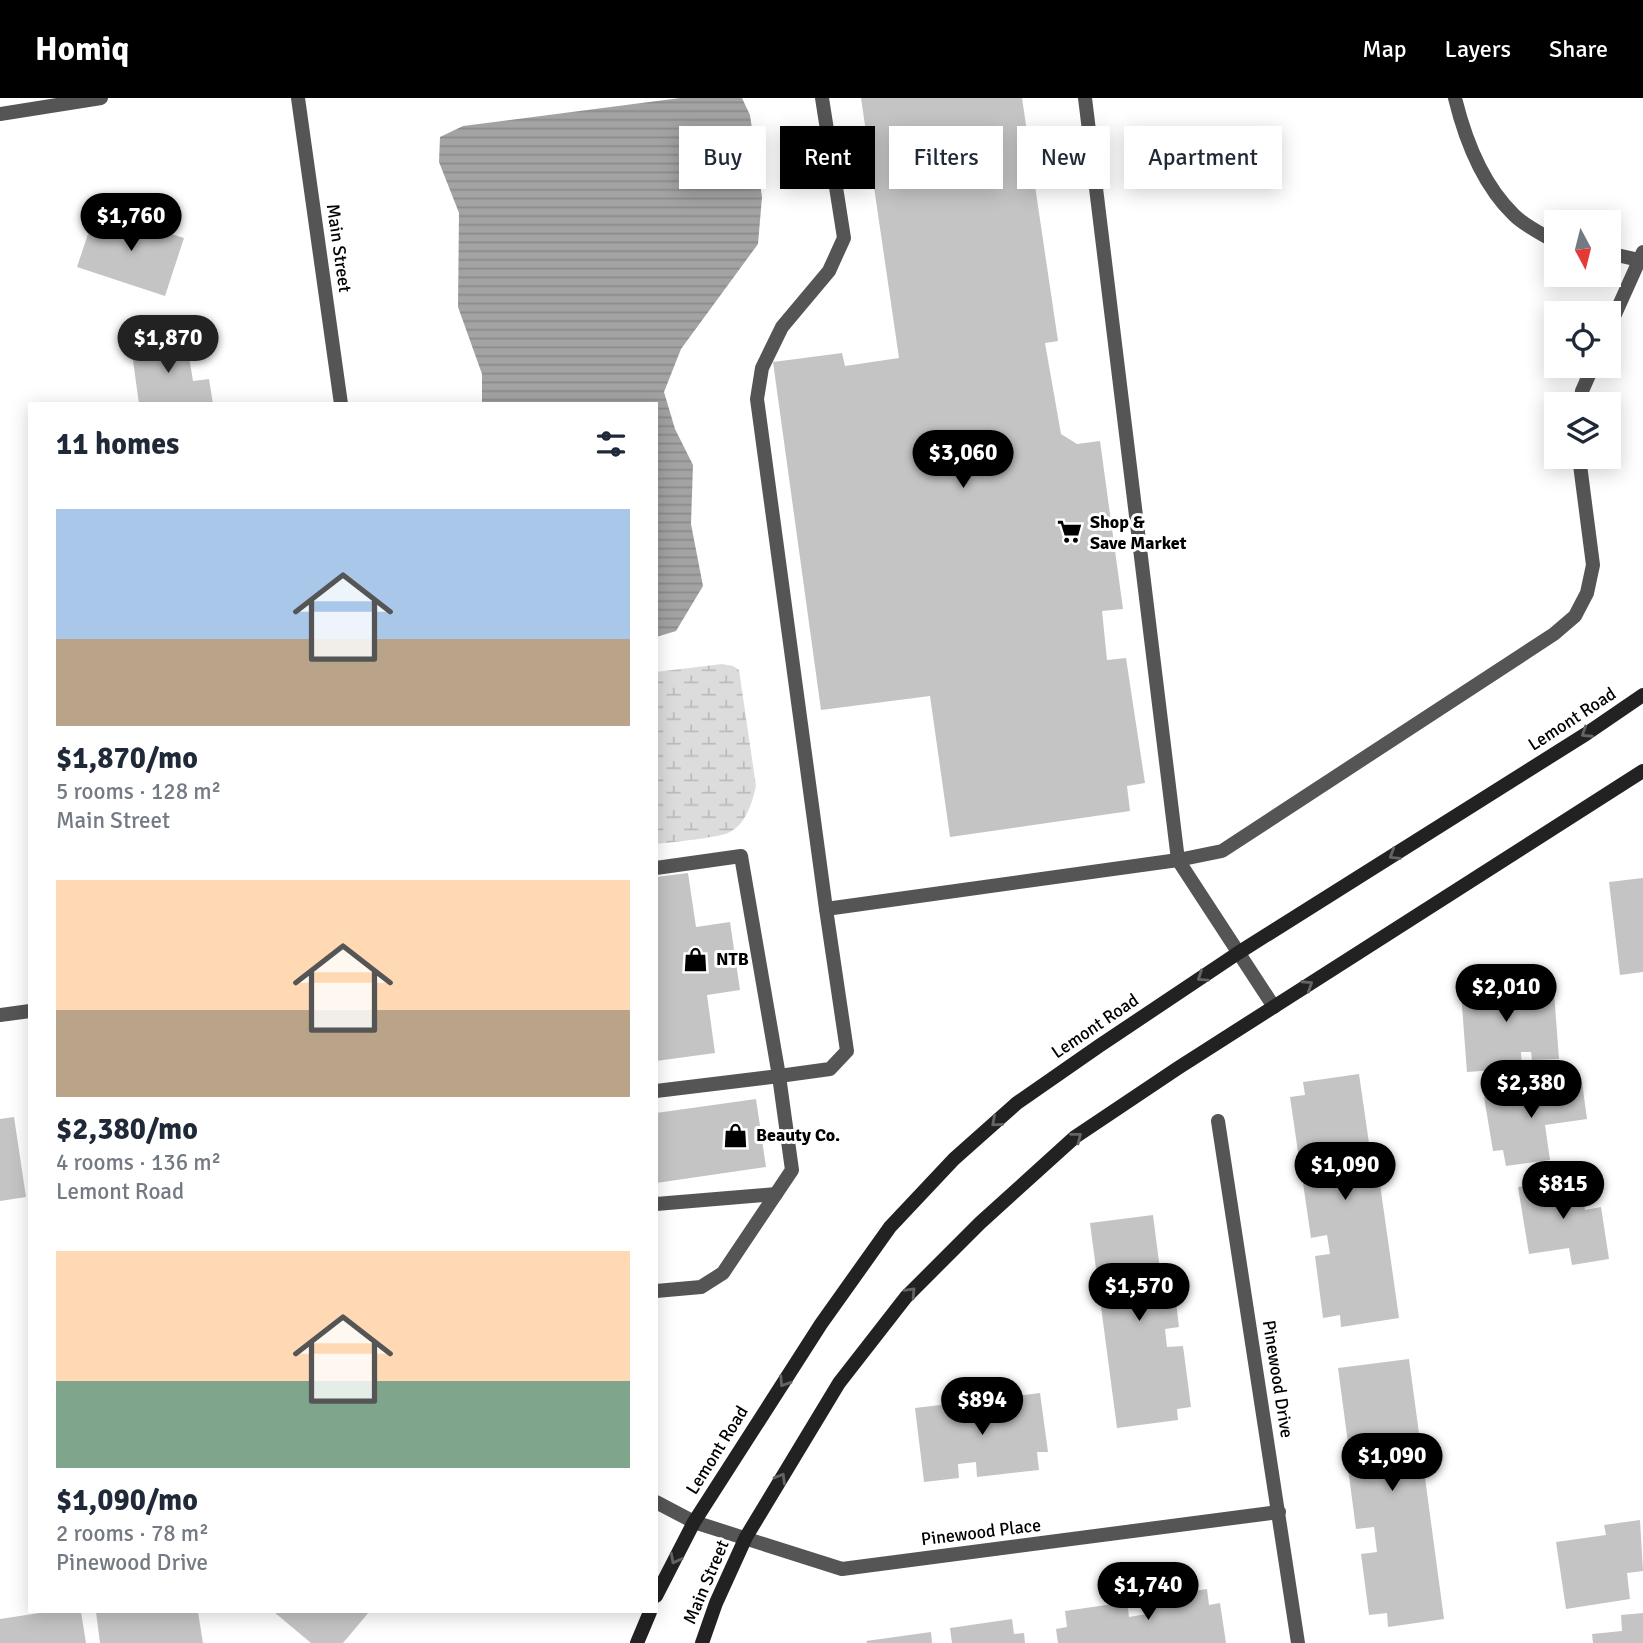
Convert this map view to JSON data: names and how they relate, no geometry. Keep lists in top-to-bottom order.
{
  "streets": {
    "main road": ["Main Street", "Lemont Road"],
    "street": ["Pinewood Drive", "Pinewood Place"]
  },
  "crossings": [
    ["Main Street", "Lemont Road"],
    ["Main Street", "Pinewood Place"],
    ["Lemont Road", "Pinewood Place"],
    ["Pinewood Drive", "Pinewood Place"]
  ],
  "places": {
    "supermarket": ["Shop & Save Market"],
    "shop": ["NTB", "Beauty Co."]
  },
  "north": "bottom",
  "page": {
    "header": "Homiq",
    "nav": ["Map", "Layers", "Share"],
    "chip": [
      "Buy",
      "Rent",
      "Filters",
      "New",
      "Apartment"
    ],
    "price": [
      "$1,760",
      "$1,870",
      "$3,060",
      "$2,010",
      "$2,380",
      "$1,090",
      "$815",
      "$1,570",
      "$894",
      "$1,090",
      "$1,740"
    ],
    "heading": "11 homes",
    "list": [
      {
        "name": "$1,870/mo",
        "note": "5 rooms · 128 m² · Main Street"
      },
      {
        "name": "$2,380/mo",
        "note": "4 rooms · 136 m² · Lemont Road"
      },
      {
        "name": "$1,090/mo",
        "note": "2 rooms · 78 m² · Pinewood Drive"
      }
    ]
  }
}
